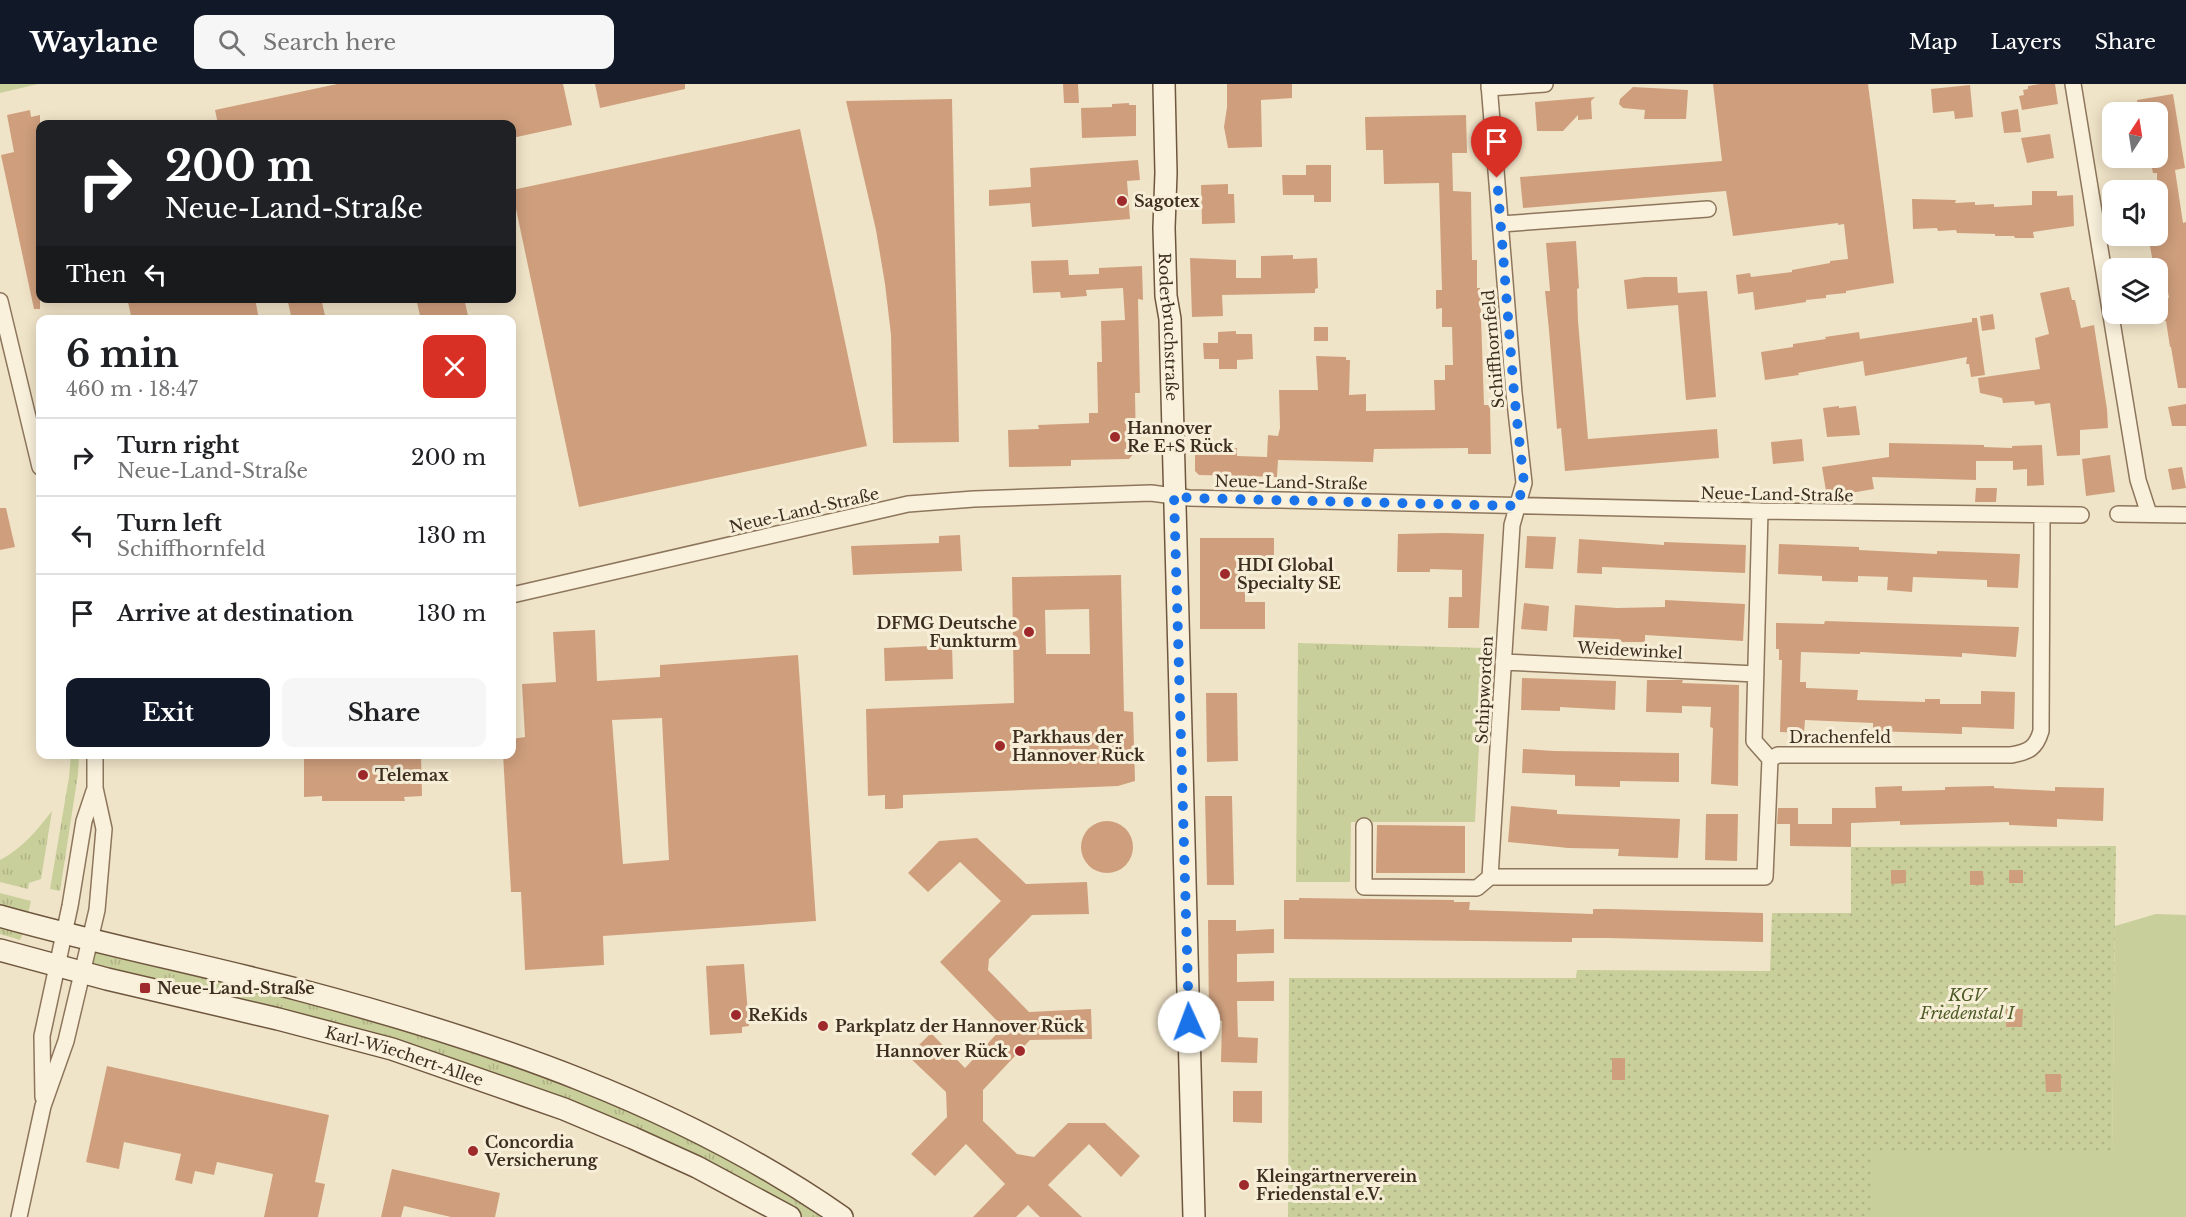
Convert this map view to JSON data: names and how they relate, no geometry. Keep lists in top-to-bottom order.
{
  "streets": {
    "main road": ["Roderbruchstraße", "Karl-Wiechert-Allee"],
    "street": [
      "Schiffhornfeld",
      "Neue-Land-Straße",
      "Weidewinkel",
      "Schipworden",
      "Drachenfeld"
    ]
  },
  "crossings": [
    ["Roderbruchstraße", "Neue-Land-Straße"],
    ["Schiffhornfeld", "Neue-Land-Straße"],
    ["Schiffhornfeld", "Schipworden"],
    ["Neue-Land-Straße", "Schipworden"],
    ["Neue-Land-Straße", "Drachenfeld"],
    ["Weidewinkel", "Schipworden"],
    ["Schipworden", "Drachenfeld"]
  ],
  "parks": ["KGV Friedenstal I"],
  "places": {
    "other": [
      "Sagotex",
      "Hannover Re E+S Rück",
      "HDI Global Specialty SE",
      "DFMG Deutsche Funkturm",
      "Parkhaus der Hannover Rück",
      "Telemax",
      "ReKids",
      "Parkplatz der Hannover Rück",
      "Hannover Rück",
      "Concordia Versicherung",
      "Kleingärtnerverein Friedenstal e.V."
    ],
    "transit": ["Neue-Land-Straße"]
  },
  "north": "top",
  "page": {
    "header": "Waylane",
    "search": "Search here",
    "nav": ["Map", "Layers", "Share"],
    "turn": ["200 m", "Neue-Land-Straße"],
    "then": "Then",
    "heading": ["6 min", "460 m · 18:47"],
    "list": [
      {
        "name": "Turn right",
        "note": "Neue-Land-Straße",
        "value": "200 m"
      },
      {
        "name": "Turn left",
        "note": "Schiffhornfeld",
        "value": "130 m"
      },
      {
        "name": "Arrive at destination",
        "value": "130 m"
      }
    ],
    "buttons": ["Exit", "Share"]
  }
}
